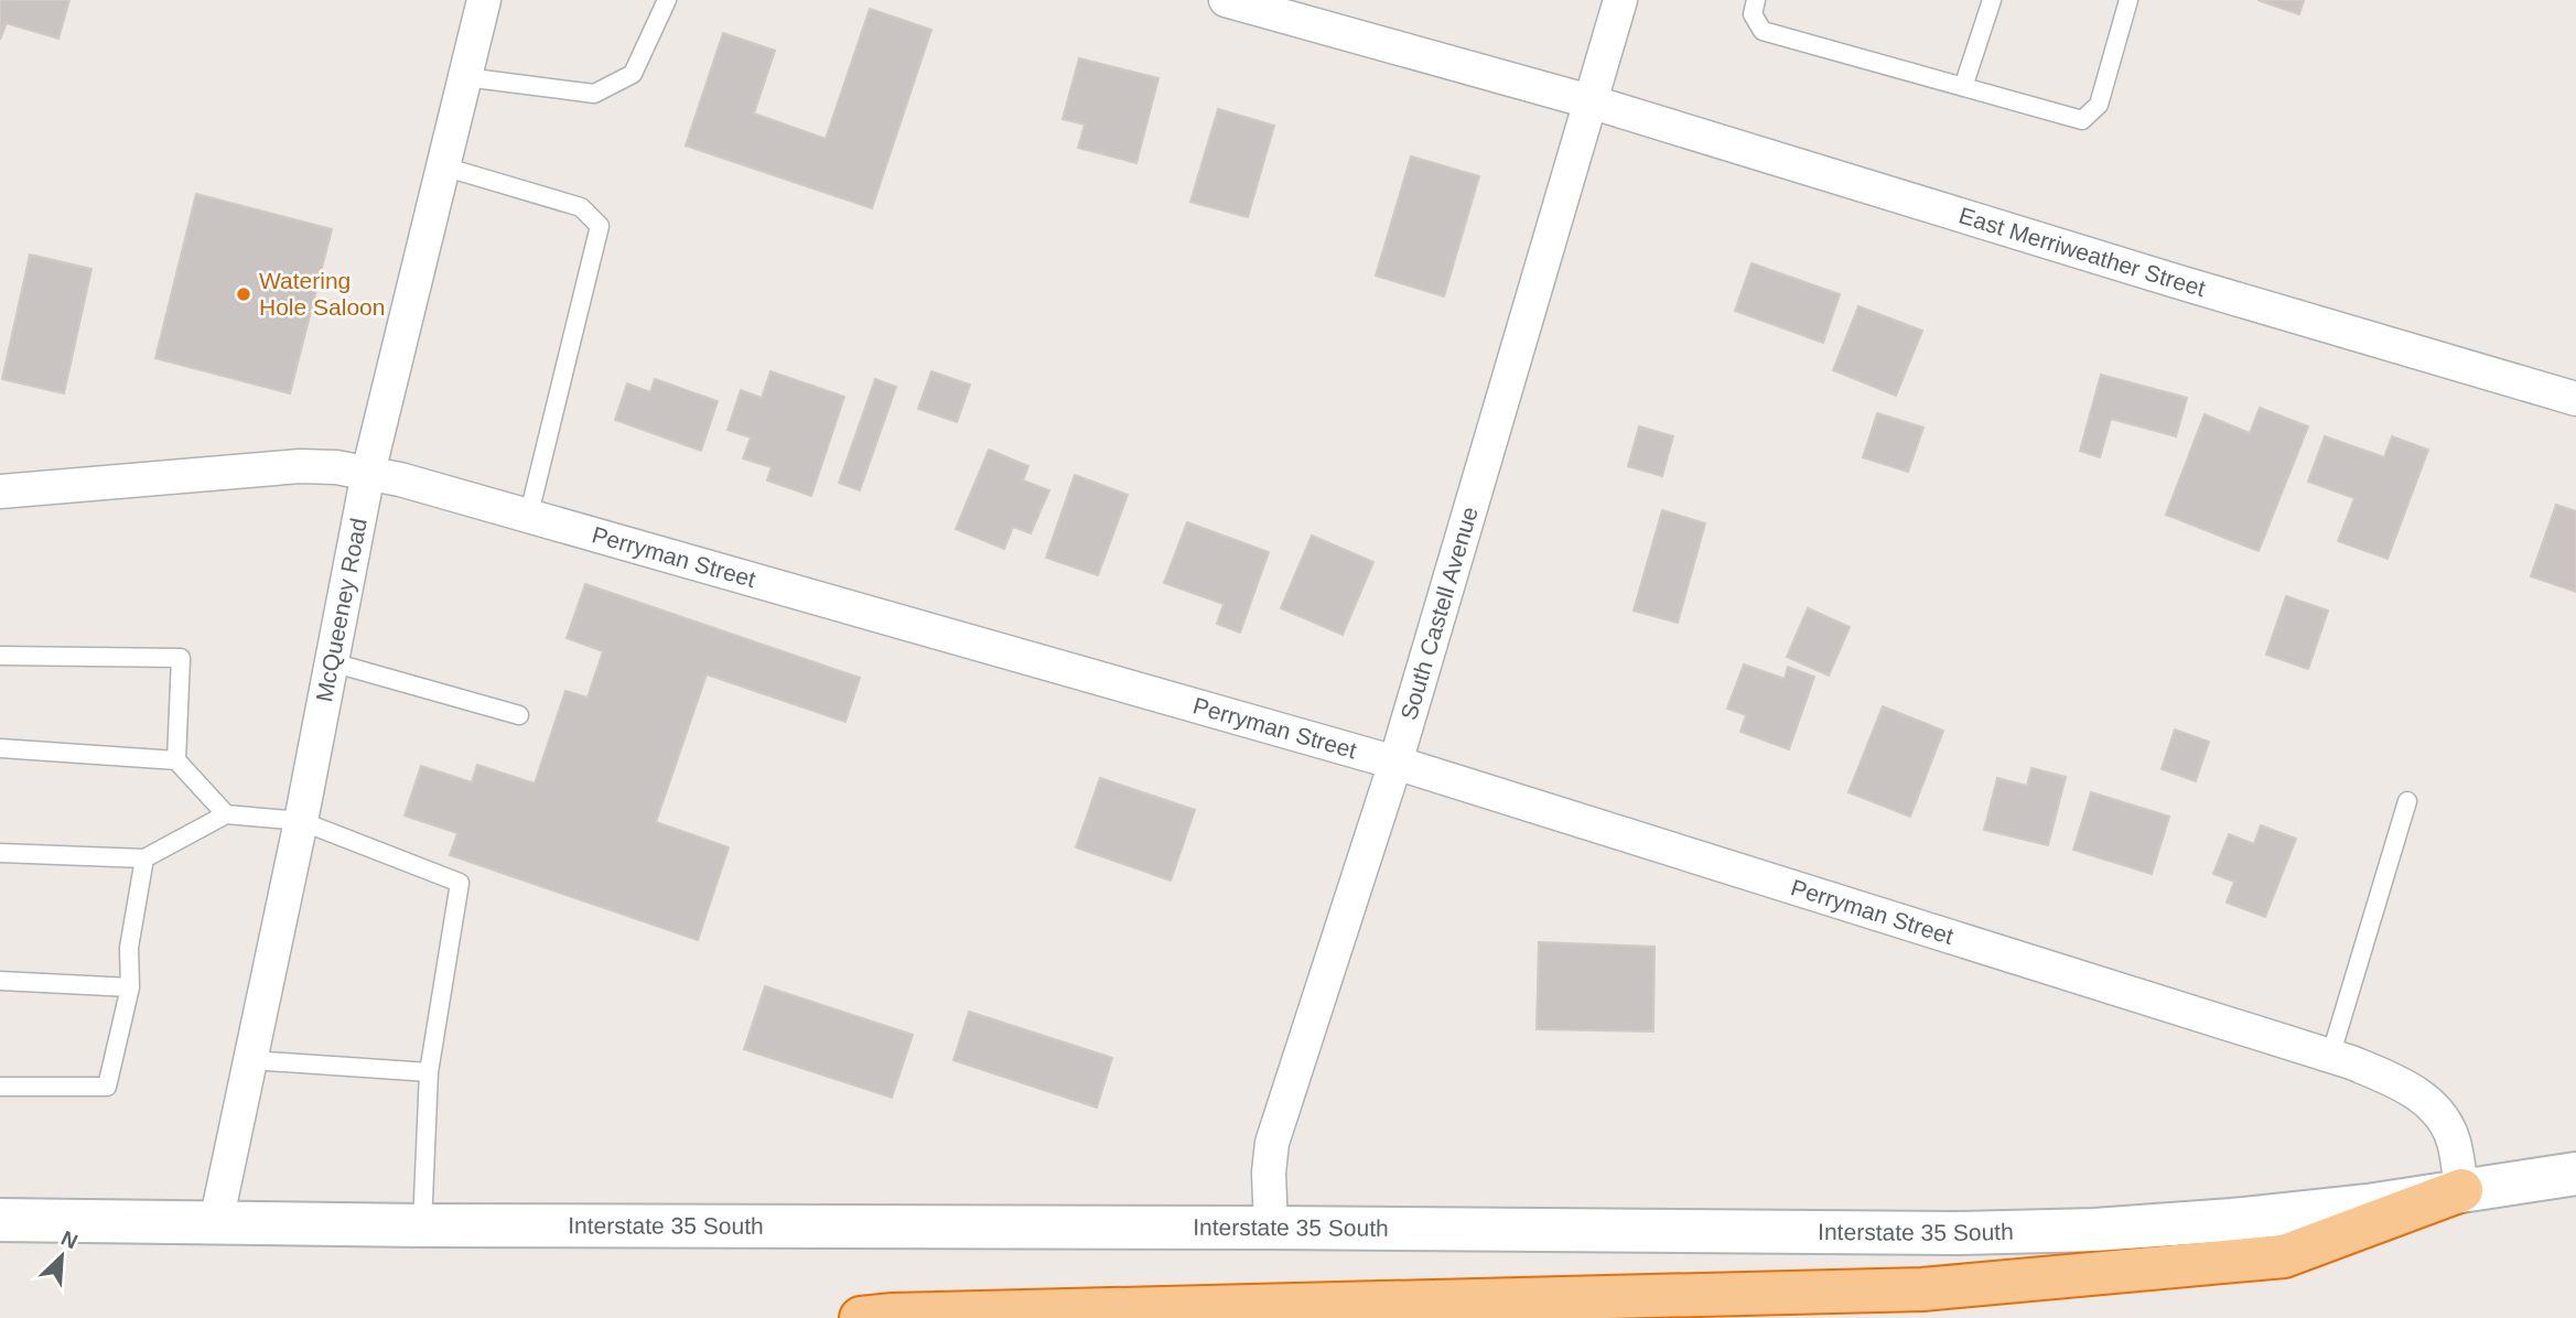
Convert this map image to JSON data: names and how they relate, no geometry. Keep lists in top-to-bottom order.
{
  "streets": {
    "main road": ["Interstate 35 South"],
    "street": [
      "East Merriweather Street",
      "Perryman Street",
      "McQueeney Road",
      "South Castell Avenue"
    ]
  },
  "crossings": [
    ["East Merriweather Street", "South Castell Avenue"],
    ["Perryman Street", "McQueeney Road"],
    ["Perryman Street", "South Castell Avenue"],
    ["Perryman Street", "Interstate 35 South"],
    ["McQueeney Road", "Interstate 35 South"],
    ["South Castell Avenue", "Interstate 35 South"]
  ],
  "places": ["Watering Hole Saloon"],
  "north": "top right"
}
